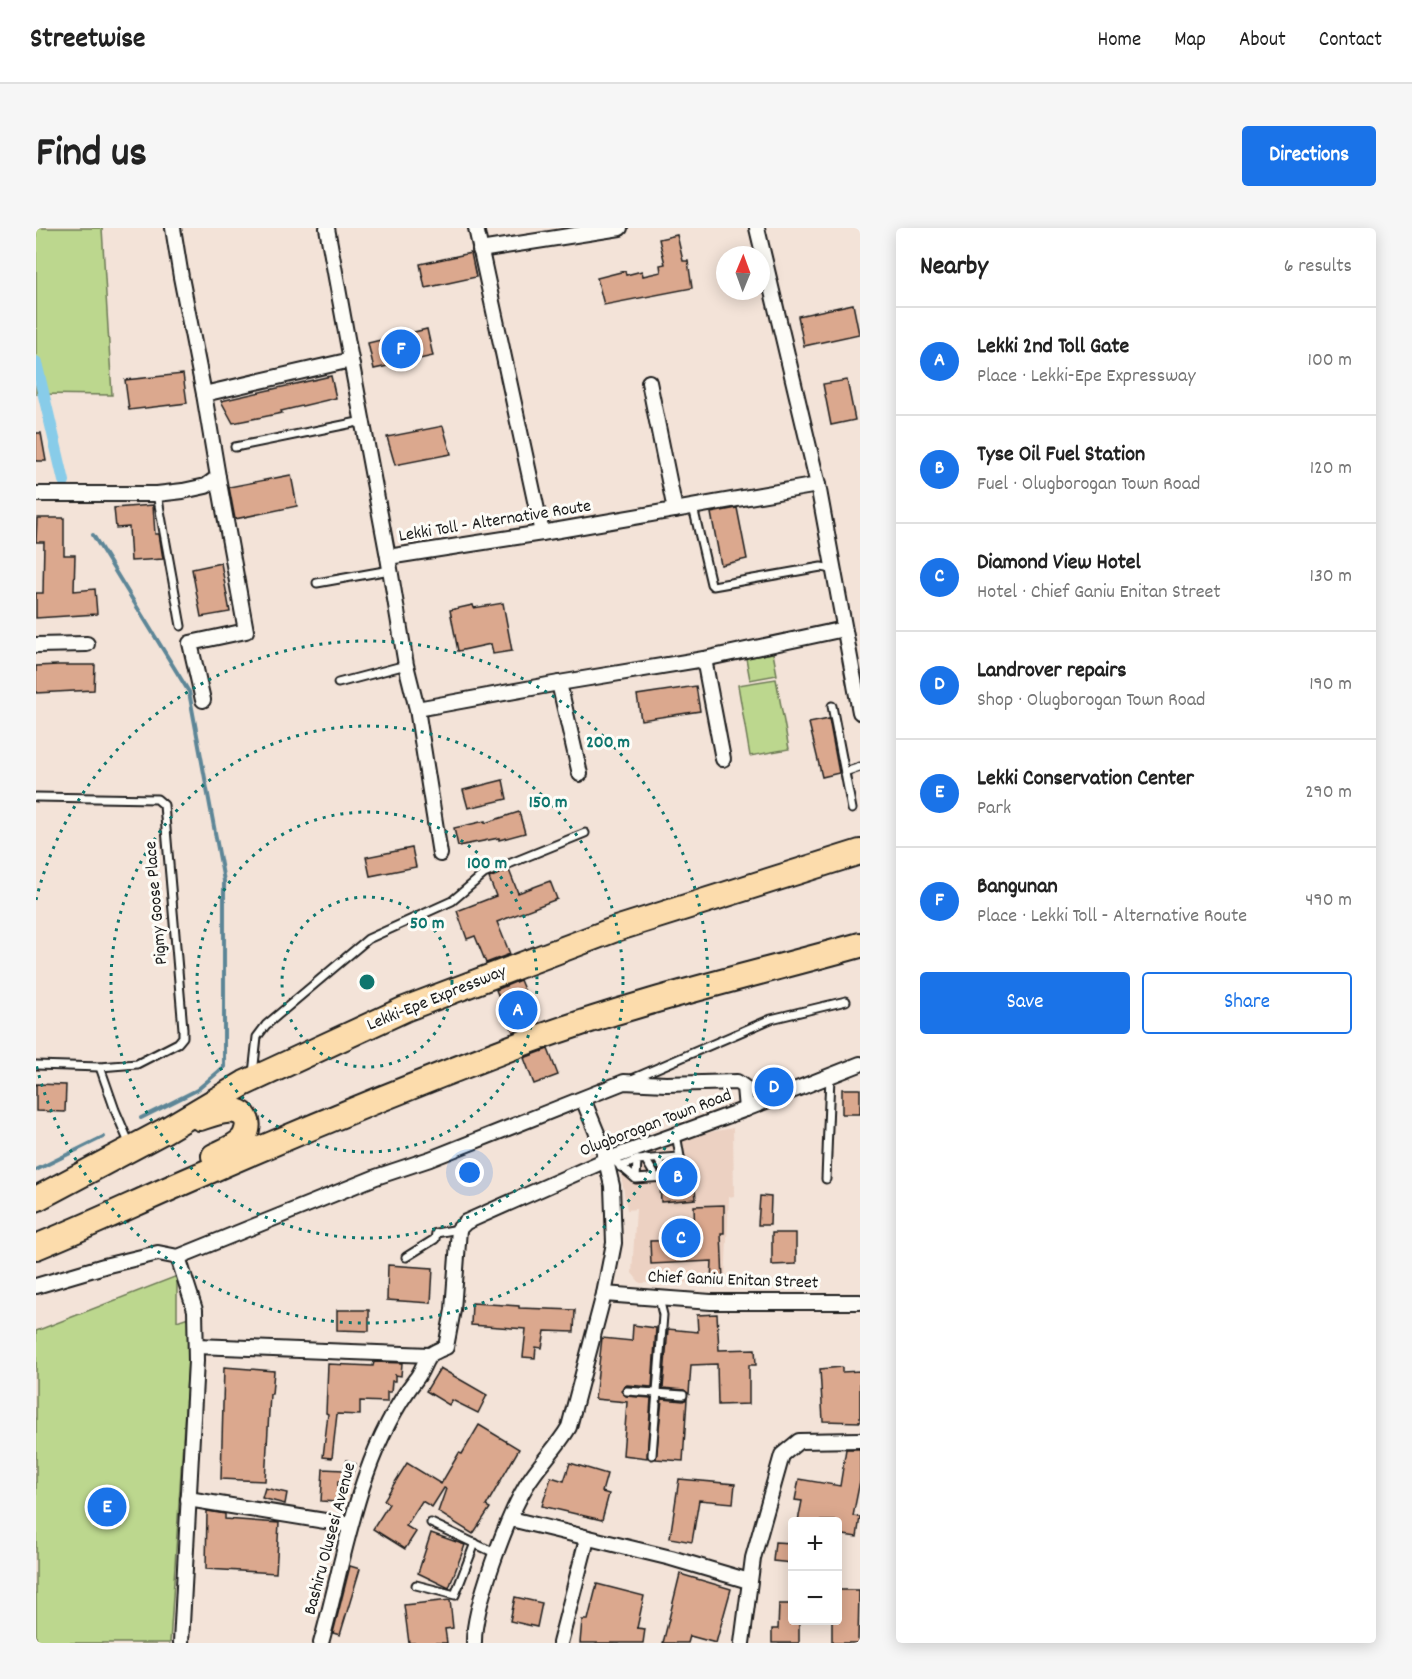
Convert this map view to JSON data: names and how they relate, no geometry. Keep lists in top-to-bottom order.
{
  "streets": {
    "highway": ["Lekki-Epe Expressway"],
    "street": [
      "Lekki Toll - Alternative Route",
      "Olugborogan Town Road",
      "Chief Ganiu Enitan Street",
      "Bashiru Olusesi Avenue"
    ],
    "lane": ["Pigmy Goose Place"]
  },
  "crossings": [
    ["Olugborogan Town Road", "Bashiru Olusesi Avenue"]
  ],
  "north": "top",
  "page": {
    "header": "Streetwise",
    "nav": [
      "Home",
      "Map",
      "About",
      "Contact"
    ],
    "title": "Find us",
    "buttons": [
      "Directions",
      ["Save", "Share"]
    ],
    "heading": ["Nearby", "6 results"],
    "list": [
      {
        "mark": "A",
        "name": "Lekki 2nd Toll Gate",
        "note": "Place · Lekki-Epe Expressway",
        "value": "100 m"
      },
      {
        "mark": "B",
        "name": "Tyse Oil Fuel Station",
        "note": "Fuel · Olugborogan Town Road",
        "value": "120 m"
      },
      {
        "mark": "C",
        "name": "Diamond View Hotel",
        "note": "Hotel · Chief Ganiu Enitan Street",
        "value": "130 m"
      },
      {
        "mark": "D",
        "name": "Landrover repairs",
        "note": "Shop · Olugborogan Town Road",
        "value": "190 m"
      },
      {
        "mark": "E",
        "name": "Lekki Conservation Center",
        "note": "Park",
        "value": "290 m"
      },
      {
        "mark": "F",
        "name": "Bangunan",
        "note": "Place · Lekki Toll - Alternative Route",
        "value": "490 m"
      }
    ],
    "pins": [
      "F",
      "A",
      "D",
      "B",
      "C",
      "E"
    ],
    "map_buttons": ["+", "−"]
  },
  "rings": [
    "200 m",
    "150 m",
    "100 m",
    "50 m"
  ]
}
